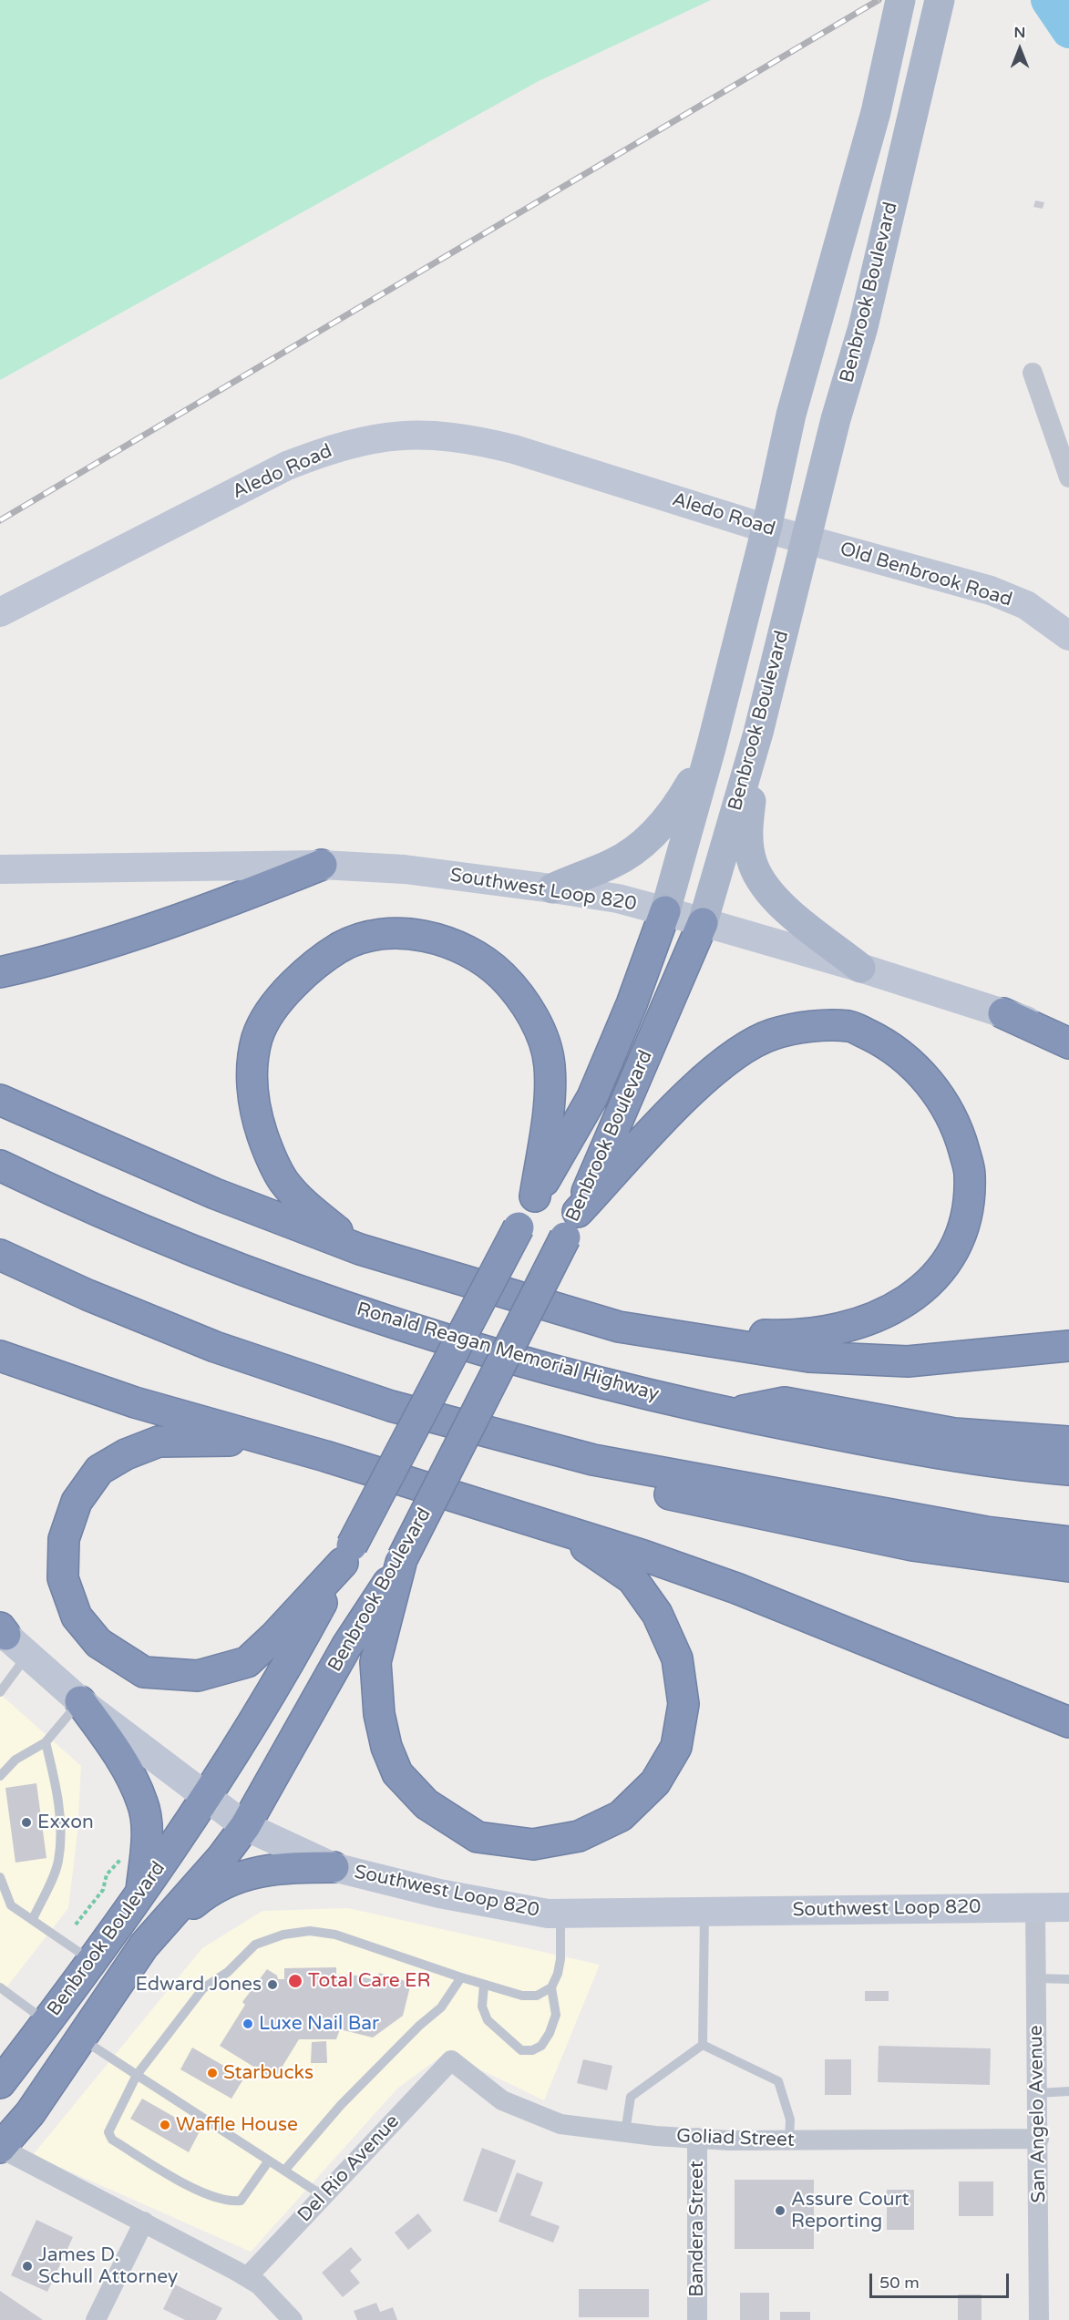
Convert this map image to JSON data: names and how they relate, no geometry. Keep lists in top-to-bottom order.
{
  "streets": {
    "highway": ["Benbrook Boulevard", "Ronald Reagan Memorial Highway"],
    "main road": ["Aledo Road", "Old Benbrook Road", "Southwest Loop 820"],
    "street": [
      "San Angelo Avenue",
      "Goliad Street",
      "Del Rio Avenue",
      "Bandera Street"
    ]
  },
  "crossings": [
    ["Benbrook Boulevard", "Aledo Road"],
    ["Benbrook Boulevard", "Old Benbrook Road"],
    ["Benbrook Boulevard", "Southwest Loop 820"],
    ["Aledo Road", "Old Benbrook Road"],
    ["Southwest Loop 820", "San Angelo Avenue"],
    ["San Angelo Avenue", "Goliad Street"],
    ["Goliad Street", "Del Rio Avenue"],
    ["Goliad Street", "Bandera Street"]
  ],
  "places": [
    "Exxon",
    "Total Care ER",
    "Edward Jones",
    "Luxe Nail Bar",
    "Starbucks",
    "Waffle House",
    "Assure Court Reporting",
    "James D. Schull Attorney"
  ],
  "scale_bar": "50 m",
  "north": "top"
}
